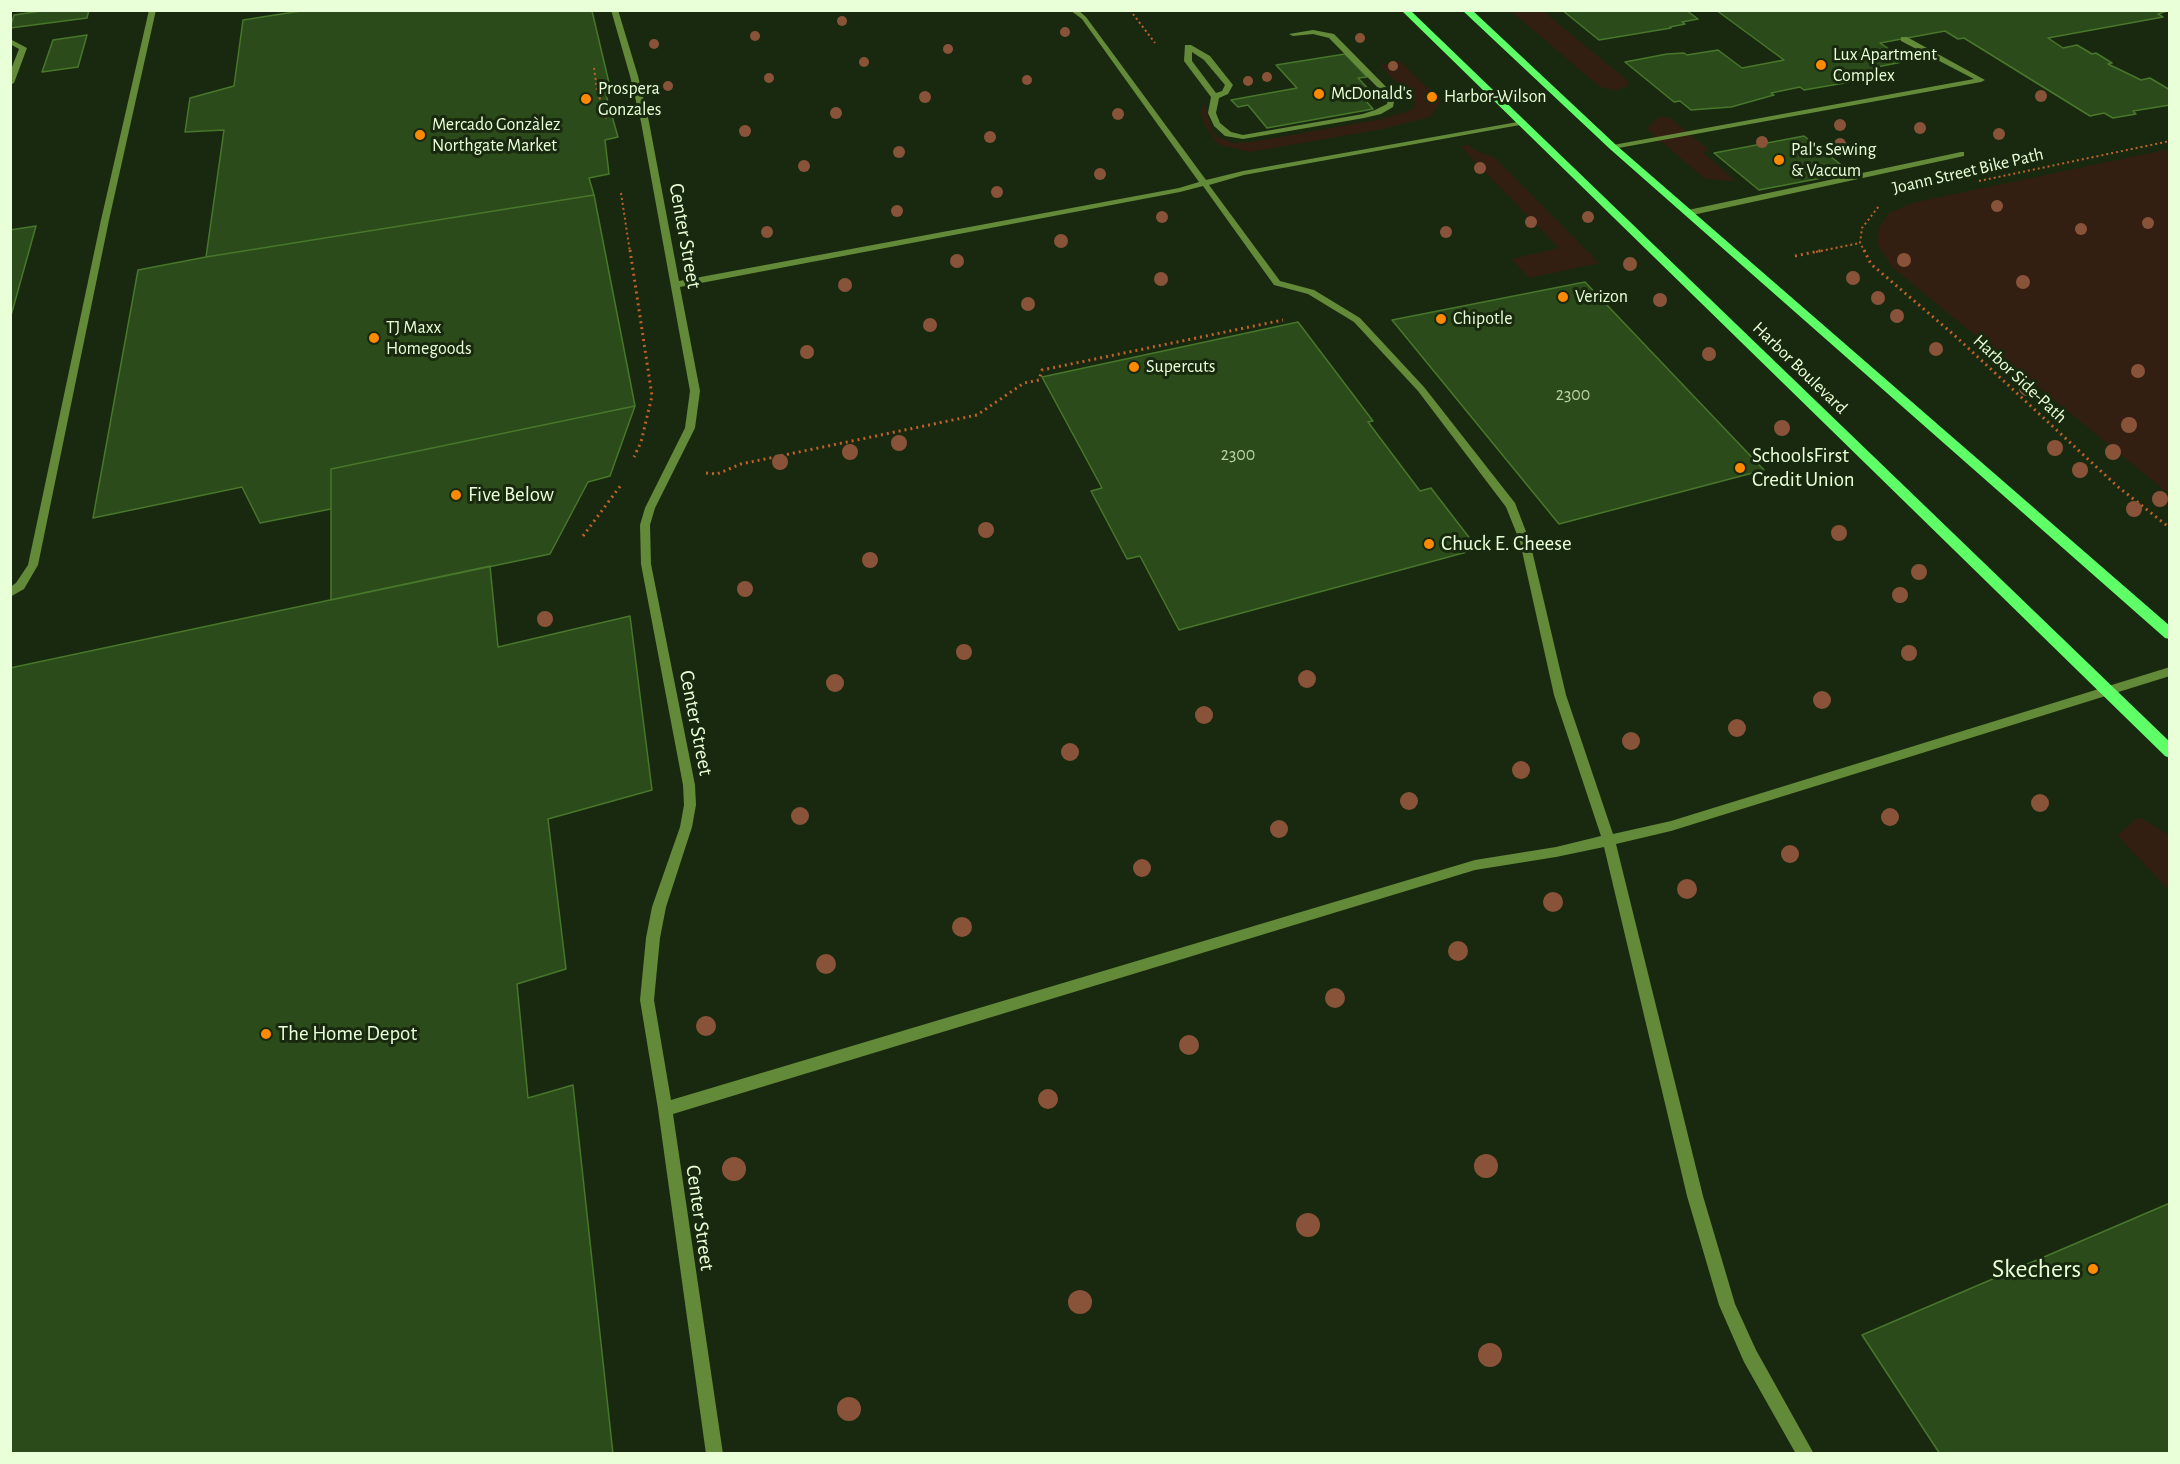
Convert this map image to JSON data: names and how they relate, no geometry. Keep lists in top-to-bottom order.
{
  "streets": {
    "main road": ["Harbor Boulevard"],
    "lane": ["Center Street"],
    "path": ["Joann Street Bike Path", "Harbor Side-Path"]
  },
  "crossings": [
    ["Joann Street Bike Path", "Harbor Side-Path"]
  ],
  "places": [
    "Lux Apartment Complex",
    "McDonald's",
    "Harbor-Wilson",
    "Prospera Gonzales",
    "Mercado Gonzàlez Northgate Market",
    "Pal's Sewing & Vaccum",
    "Verizon",
    "Chipotle",
    "TJ Maxx Homegoods",
    "Supercuts",
    "SchoolsFirst Credit Union",
    "Five Below",
    "Chuck E. Cheese",
    "The Home Depot",
    "Skechers"
  ],
  "house_numbers": ["2300", "2300"]
}
